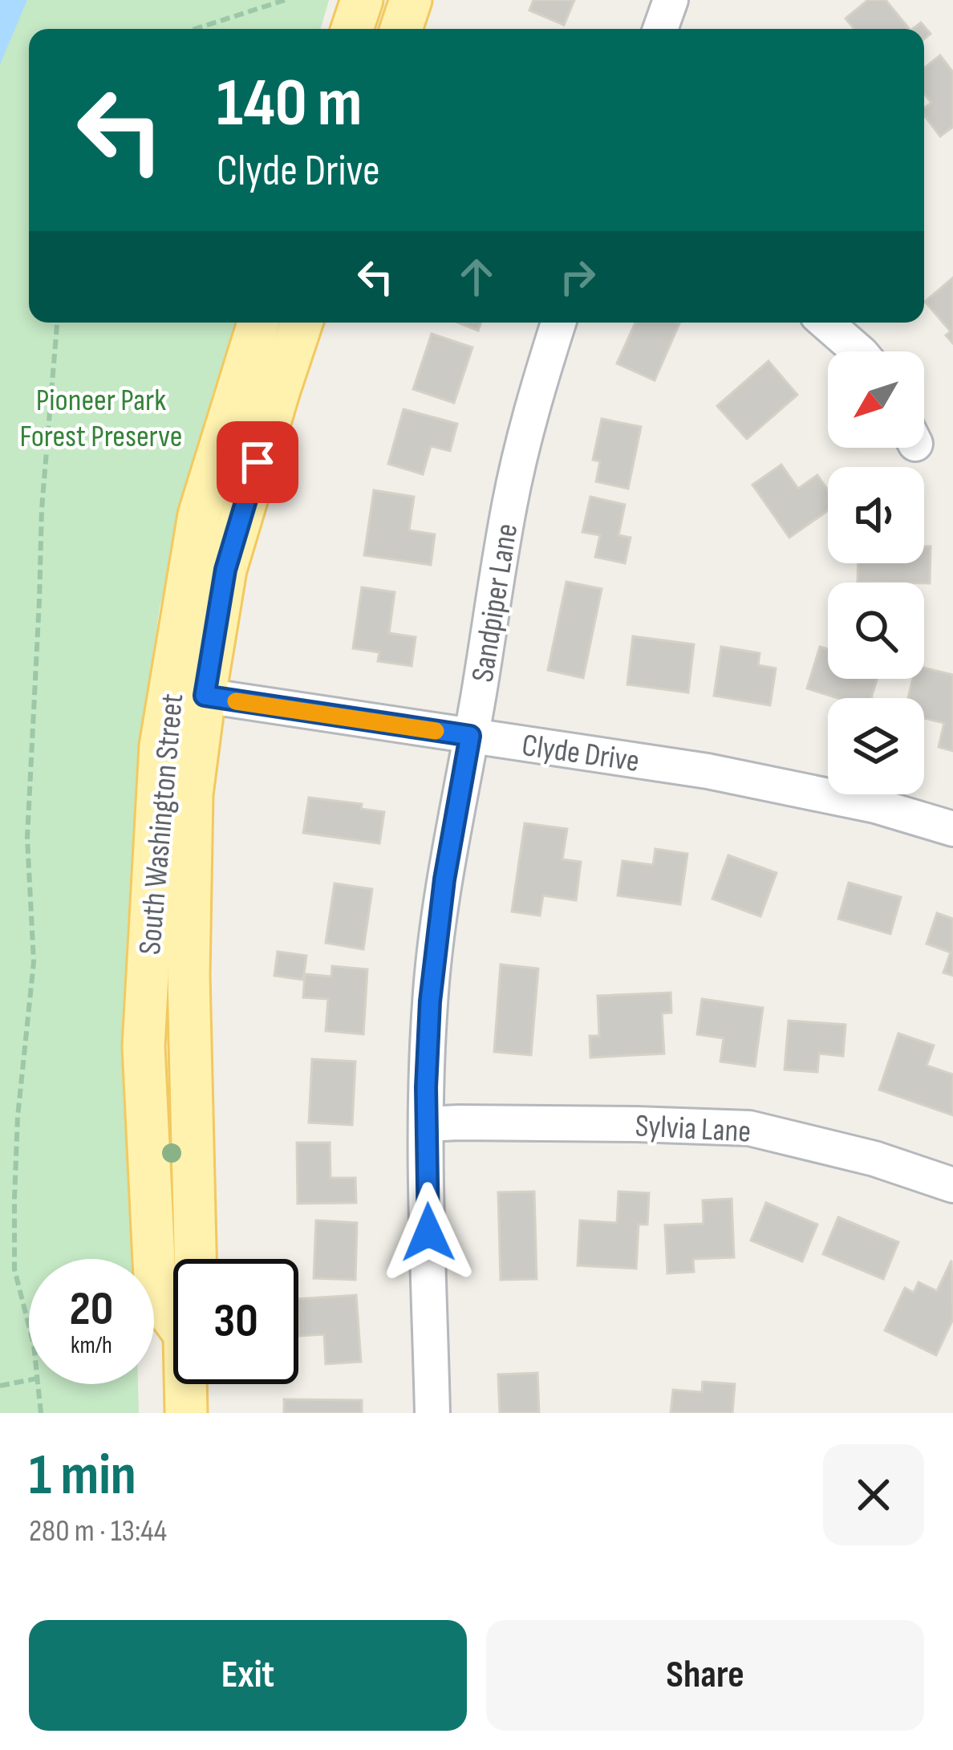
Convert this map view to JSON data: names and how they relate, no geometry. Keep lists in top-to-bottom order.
{
  "streets": {
    "main road": ["South Washington Street"],
    "street": ["Sandpiper Lane", "Clyde Drive", "Sylvia Lane"]
  },
  "crossings": [
    ["Sandpiper Lane", "Clyde Drive"],
    ["Sandpiper Lane", "Sylvia Lane"],
    ["Clyde Drive", "South Washington Street"]
  ],
  "parks": ["Pioneer Park Forest Preserve"],
  "north": "bottom left",
  "page": {
    "turn": ["140 m", "Clyde Drive"],
    "speed": "20 km/h",
    "limit": "30",
    "heading": ["1 min", "280 m · 13:44"],
    "buttons": ["Exit", "Share"]
  }
}
